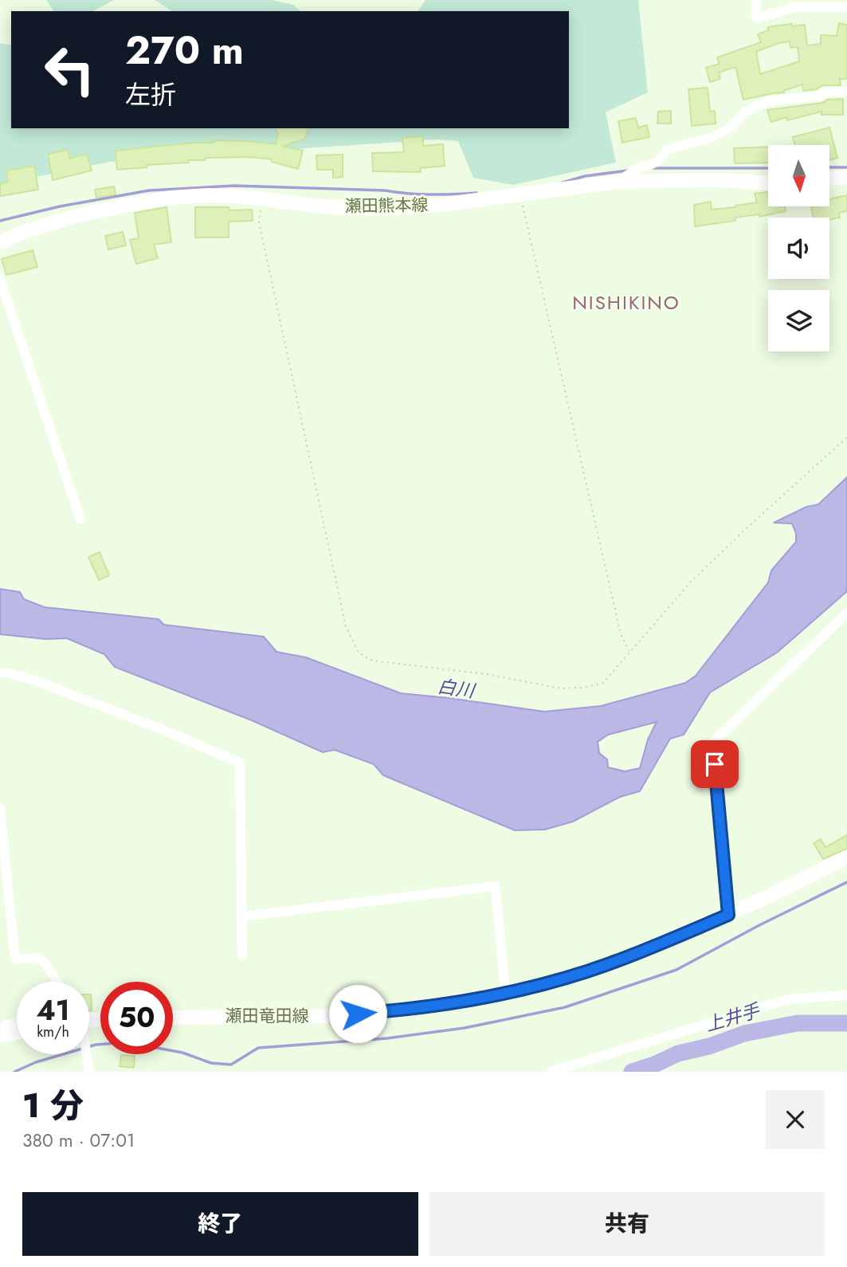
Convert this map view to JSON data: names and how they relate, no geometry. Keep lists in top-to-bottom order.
{
  "streets": {
    "main road": ["瀬田熊本線", "瀬田竜田線"]
  },
  "districts": ["NISHIKINO"],
  "water": ["白川", "上井手"],
  "north": "bottom",
  "page": {
    "turn": ["270 m", "左折"],
    "speed": "41 km/h",
    "limit": "50",
    "heading": ["1 分", "380 m · 07:01"],
    "buttons": ["終了", "共有"]
  }
}
